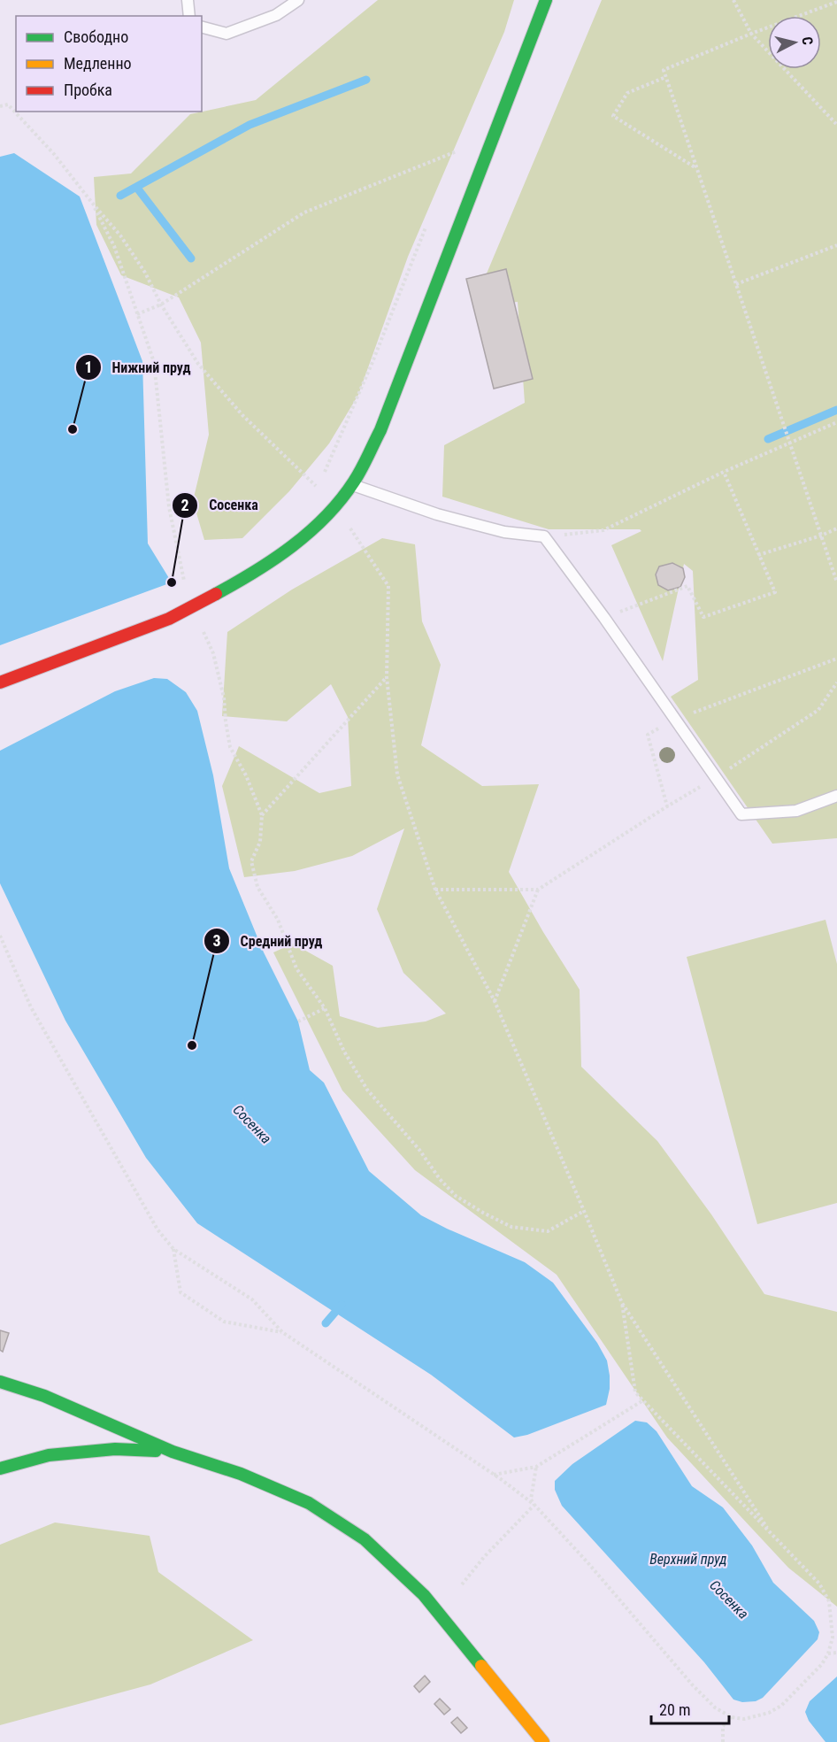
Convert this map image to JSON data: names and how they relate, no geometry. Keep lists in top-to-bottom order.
{
  "water": ["Сосенка", "Верхний пруд"],
  "places": ["Нижний пруд", "Сосенка", "Средний пруд"],
  "legend": ["Свободно", "Медленно", "Пробка"],
  "scale_bar": "20 m",
  "north": "right"
}
